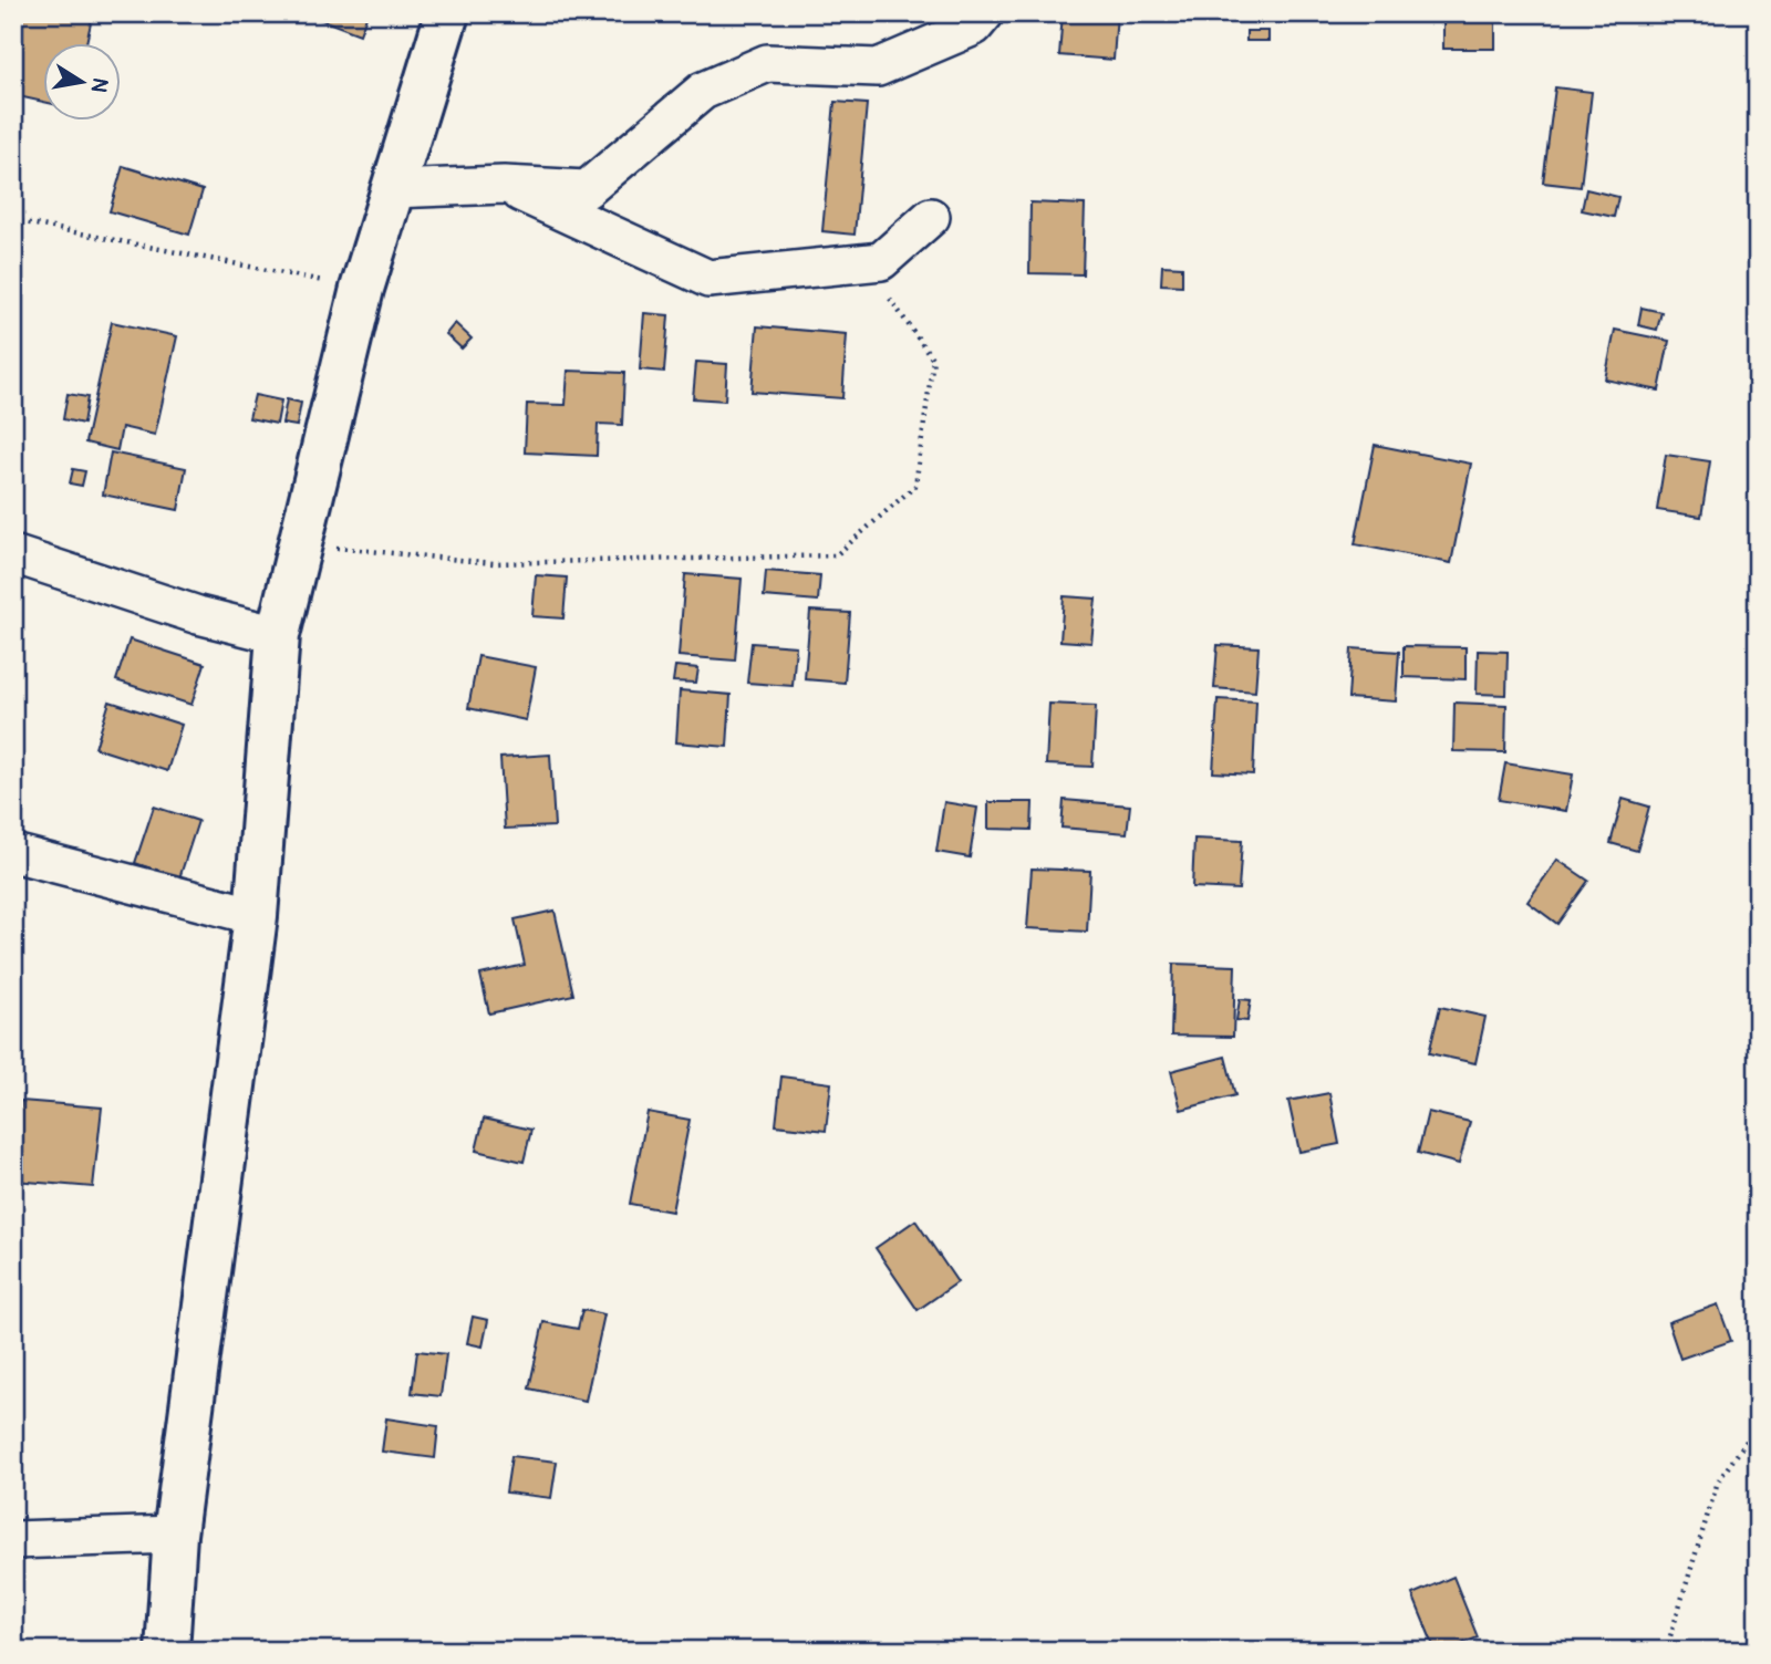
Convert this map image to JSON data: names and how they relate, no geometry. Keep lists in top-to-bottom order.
{
  "north": "right"
}
